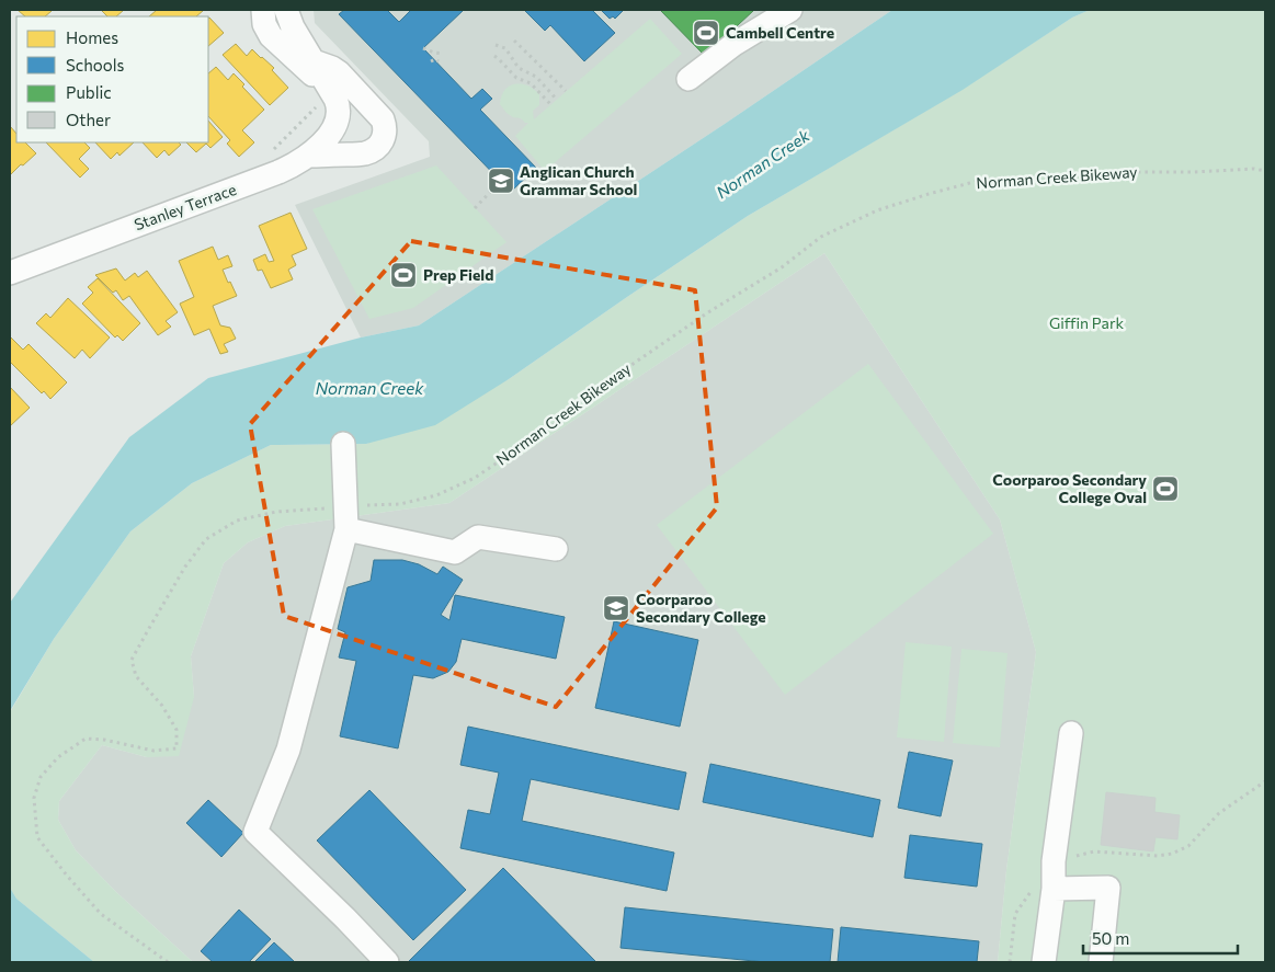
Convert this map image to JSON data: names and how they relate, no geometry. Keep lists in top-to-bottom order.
{
  "streets": {
    "street": ["Stanley Terrace"],
    "path": ["Norman Creek Bikeway"]
  },
  "water": ["Norman Creek"],
  "parks": ["Giffin Park"],
  "places": {
    "sports": ["Cambell Centre", "Prep Field", "Coorparoo Secondary College Oval"],
    "school or university": ["Anglican Church Grammar School", "Coorparoo Secondary College"]
  },
  "legend": [
    "Homes",
    "Schools",
    "Public",
    "Other"
  ],
  "scale_bar": "50 m"
}
